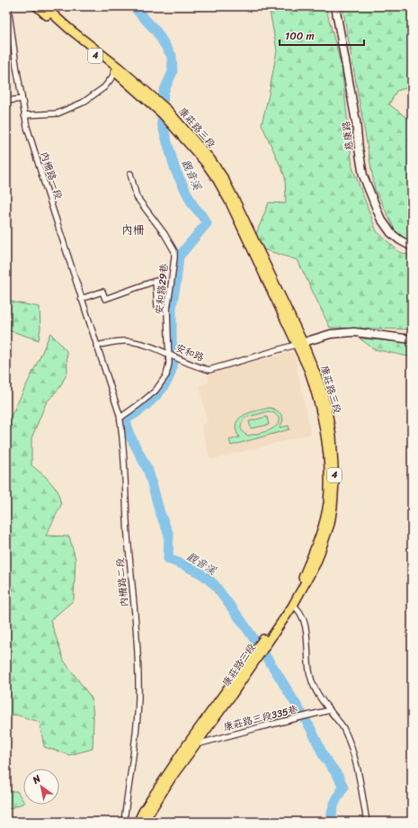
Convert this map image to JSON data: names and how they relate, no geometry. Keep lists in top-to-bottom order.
{
  "streets": {
    "main road": ["4", "康莊路三段"],
    "street": [
      "慈康路",
      "內柵路一段",
      "安和路29巷",
      "安和路",
      "內柵路二段",
      "康莊路三段335巷"
    ]
  },
  "crossings": [
    ["康莊路三段", "安和路"],
    ["康莊路三段", "康莊路三段335巷"],
    ["內柵路一段", "安和路"],
    ["內柵路一段", "內柵路二段"],
    ["安和路29巷", "安和路"],
    ["安和路29巷", "內柵路二段"],
    ["安和路", "內柵路二段"]
  ],
  "districts": ["內柵"],
  "water": ["觀音溪"],
  "scale_bar": "100 m",
  "north": "top left"
}
